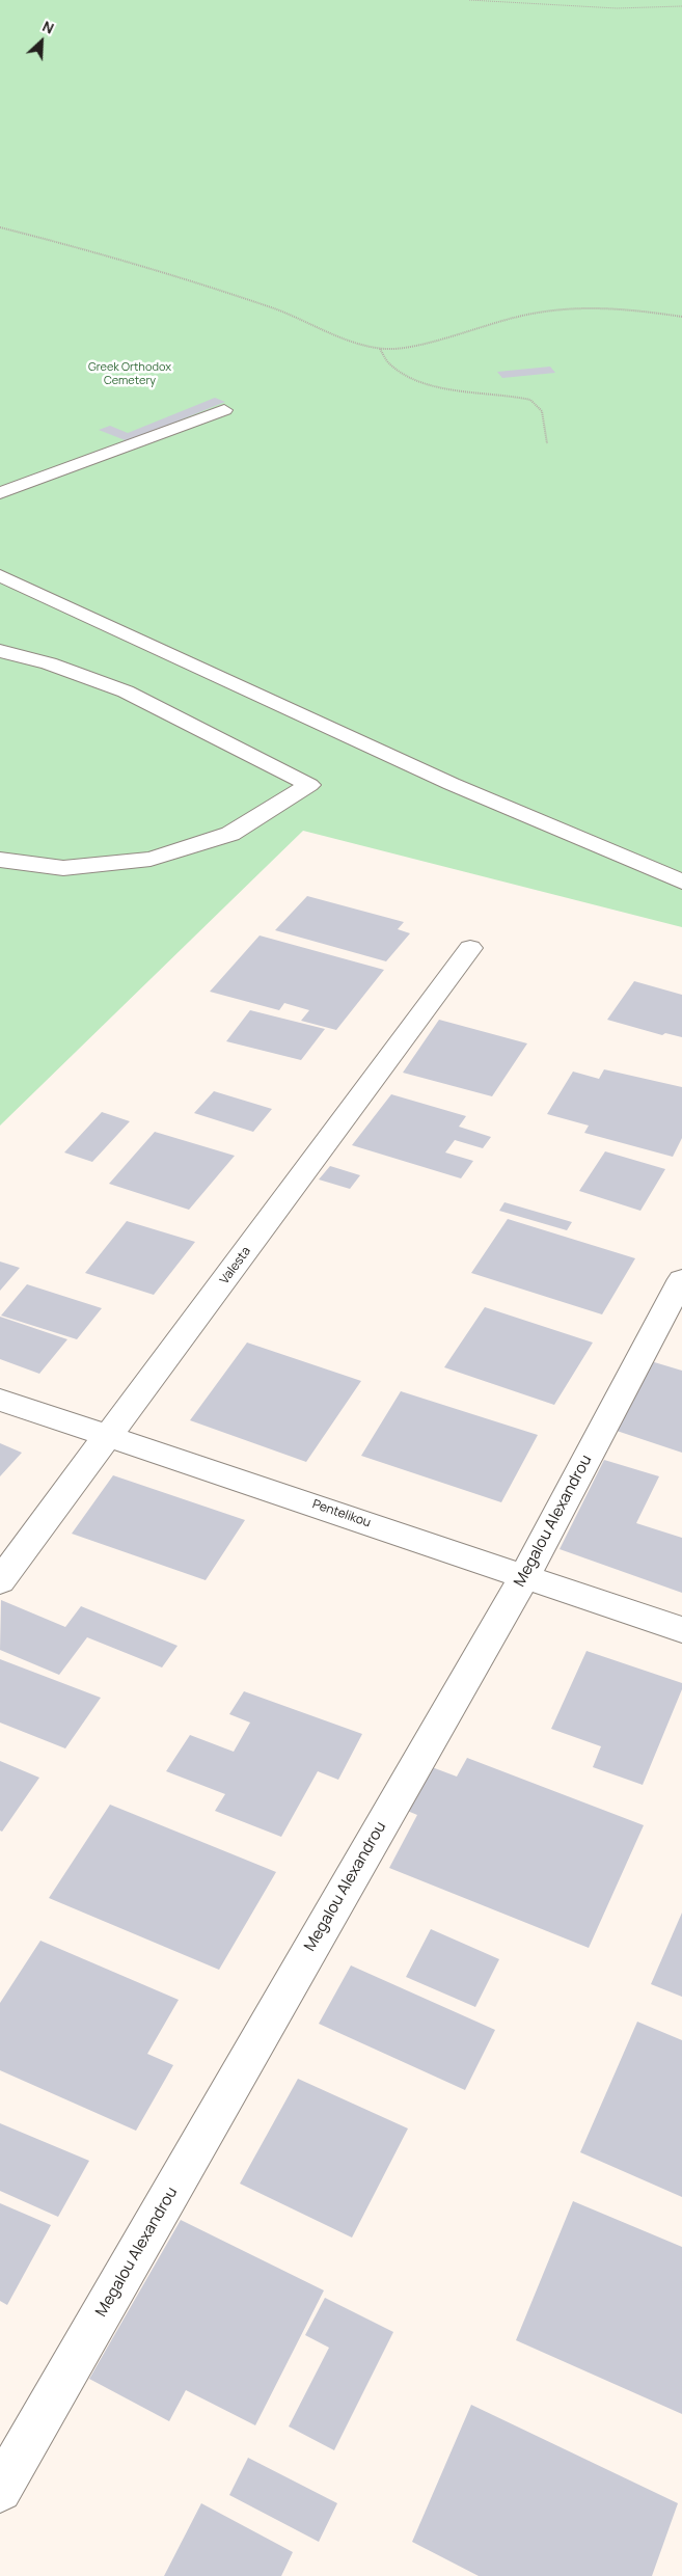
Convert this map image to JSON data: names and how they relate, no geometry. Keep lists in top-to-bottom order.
{
  "streets": {
    "street": ["Valesta", "Pentelikou", "Megalou Alexandrou"]
  },
  "crossings": [
    ["Valesta", "Pentelikou"],
    ["Pentelikou", "Megalou Alexandrou"]
  ],
  "parks": ["Greek Orthodox Cemetery"],
  "north": "top right"
}
